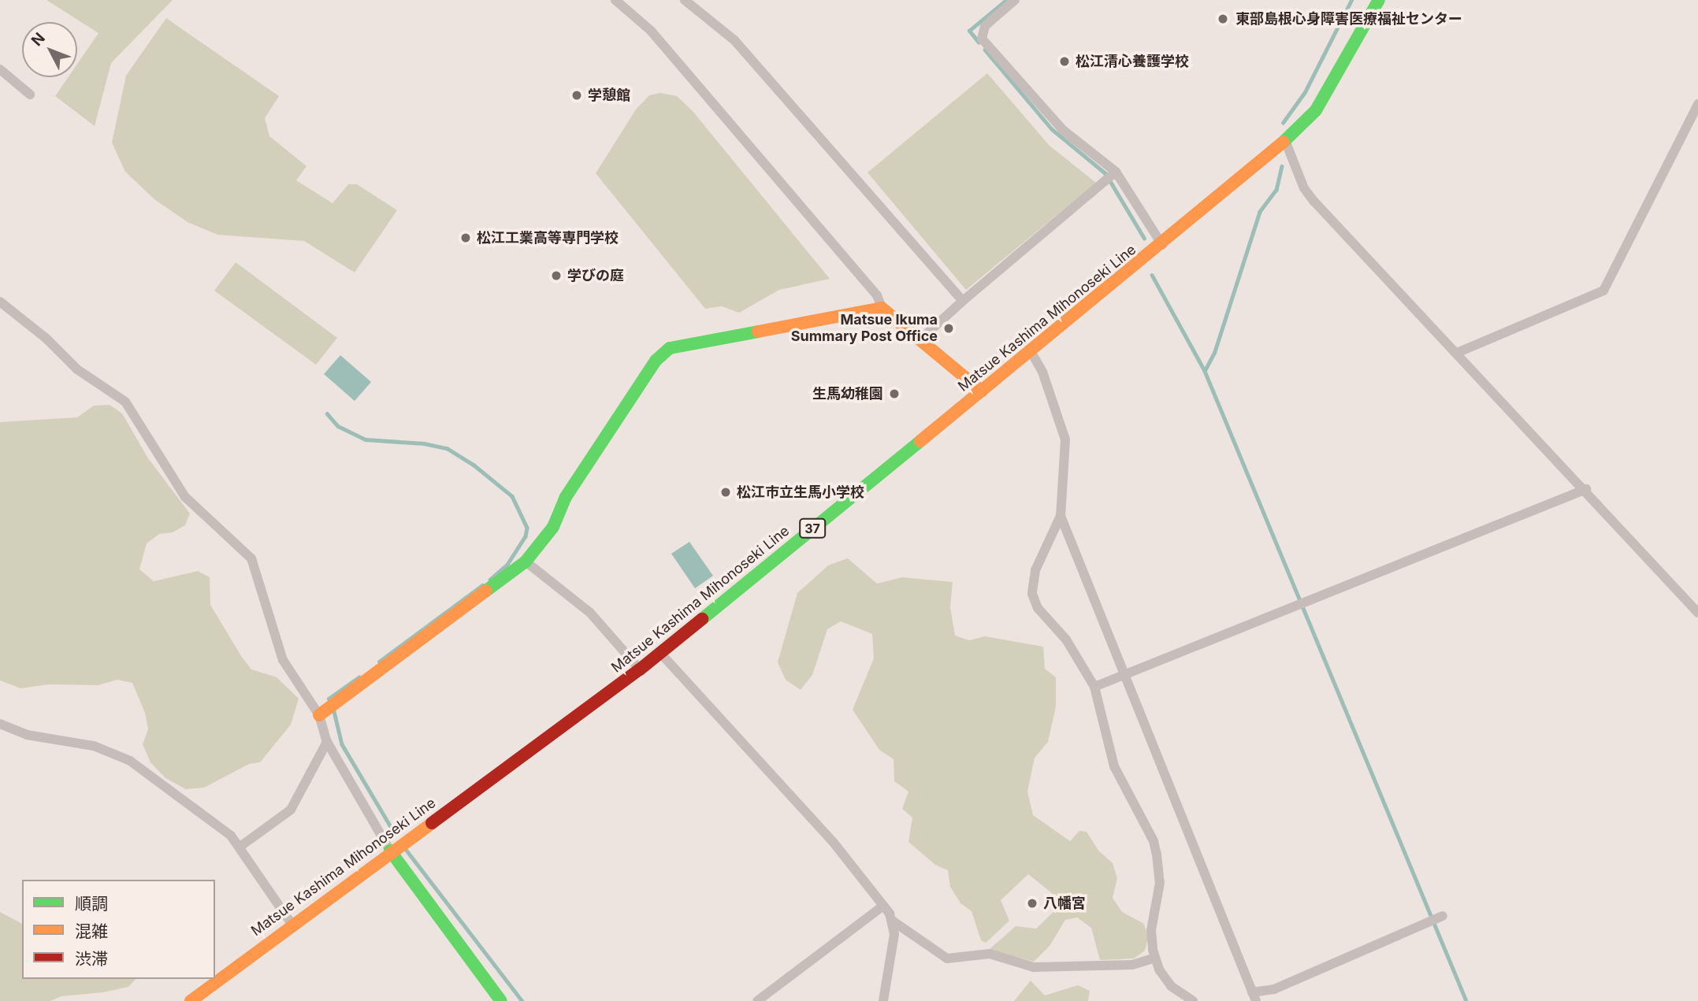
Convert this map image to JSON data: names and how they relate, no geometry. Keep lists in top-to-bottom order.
{
  "streets": {
    "main road": ["Matsue Kashima Mihonoseki Line", "37"]
  },
  "places": [
    "東部島根心身障害医療福祉センター",
    "松江清心養護学校",
    "学憩館",
    "松江工業高等専門学校",
    "学びの庭",
    "Matsue Ikuma Summary Post Office",
    "生馬幼稚園",
    "松江市立生馬小学校",
    "八幡宮"
  ],
  "legend": ["順調", "混雑", "渋滞"],
  "north": "top left"
}
